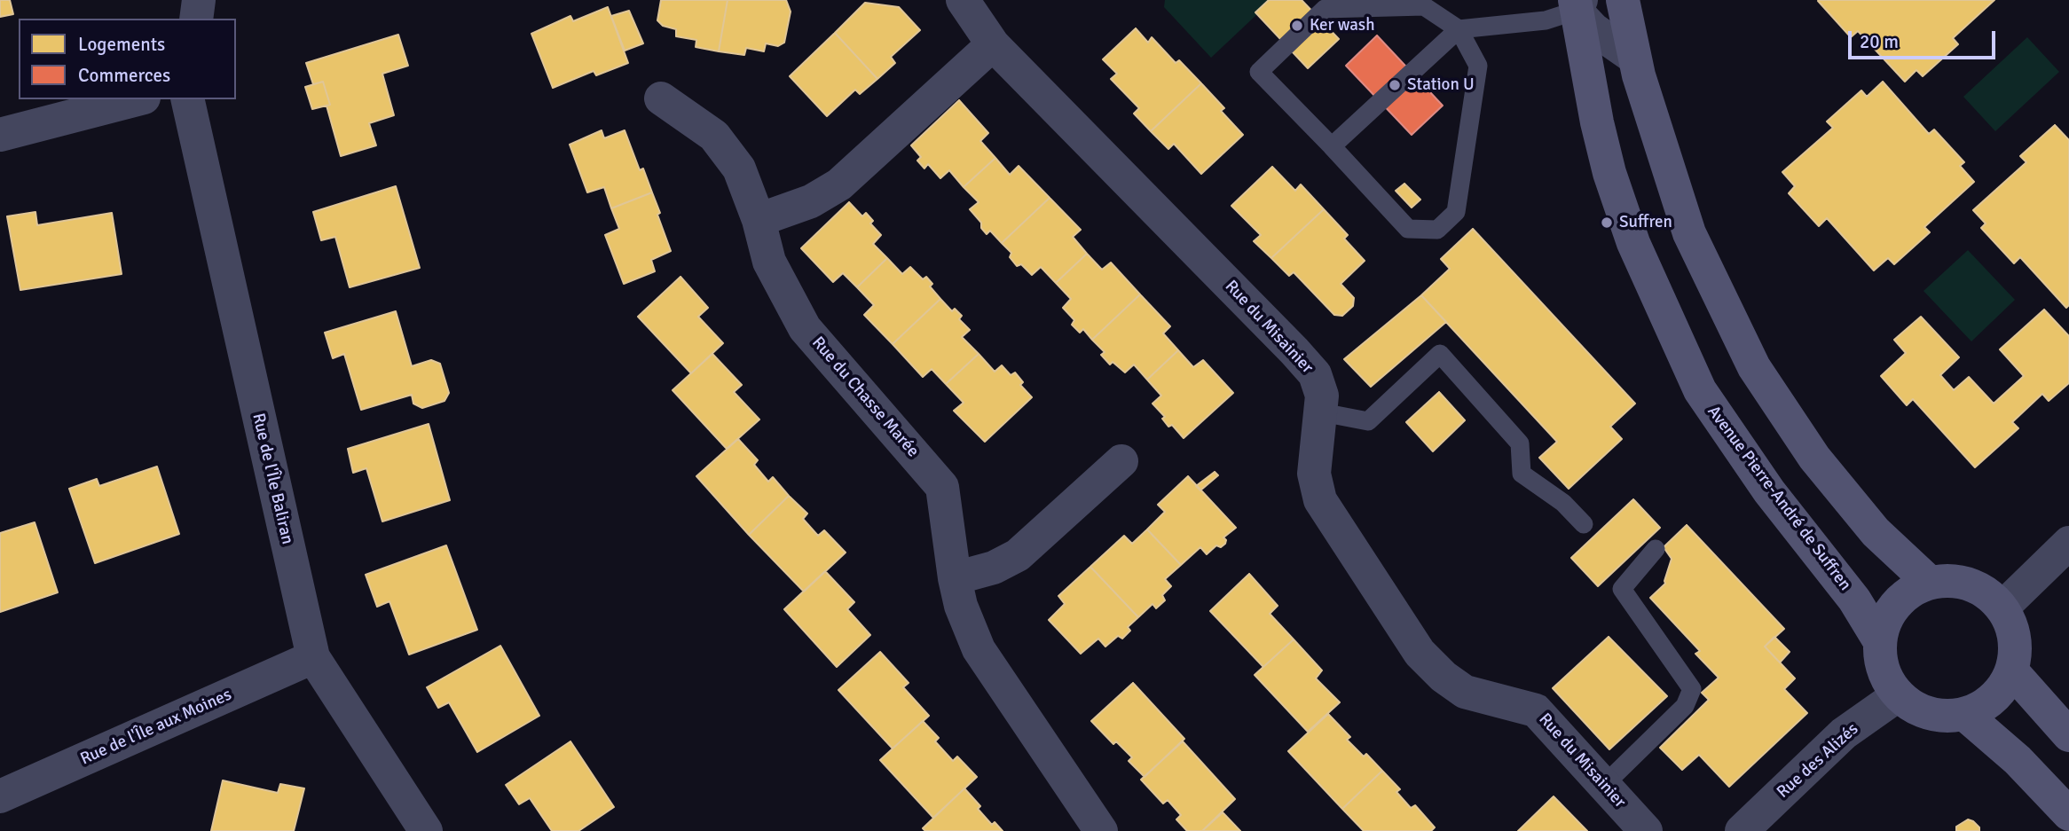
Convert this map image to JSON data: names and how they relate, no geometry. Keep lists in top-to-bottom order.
{
  "streets": {
    "street": [
      "Rue du Misainier",
      "Rue du Chasse Marée",
      "Rue de l'Île Baliran",
      "Avenue Pierre-André de Suffren",
      "Rue de l'Île aux Moines",
      "Rue des Alizés"
    ]
  },
  "crossings": [
    ["Rue de l'Île Baliran", "Rue de l'Île aux Moines"],
    ["Avenue Pierre-André de Suffren", "Rue des Alizés"]
  ],
  "places": ["Ker wash", "Station U", "Suffren"],
  "legend": ["Logements", "Commerces"],
  "scale_bar": "20 m"
}
